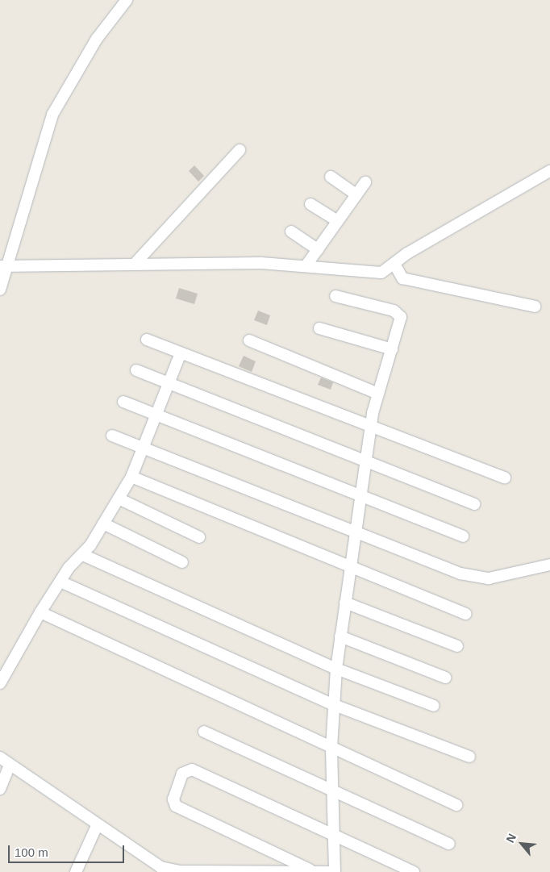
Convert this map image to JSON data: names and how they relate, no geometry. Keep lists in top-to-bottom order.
{
  "scale_bar": "100 m",
  "north": "top left"
}
